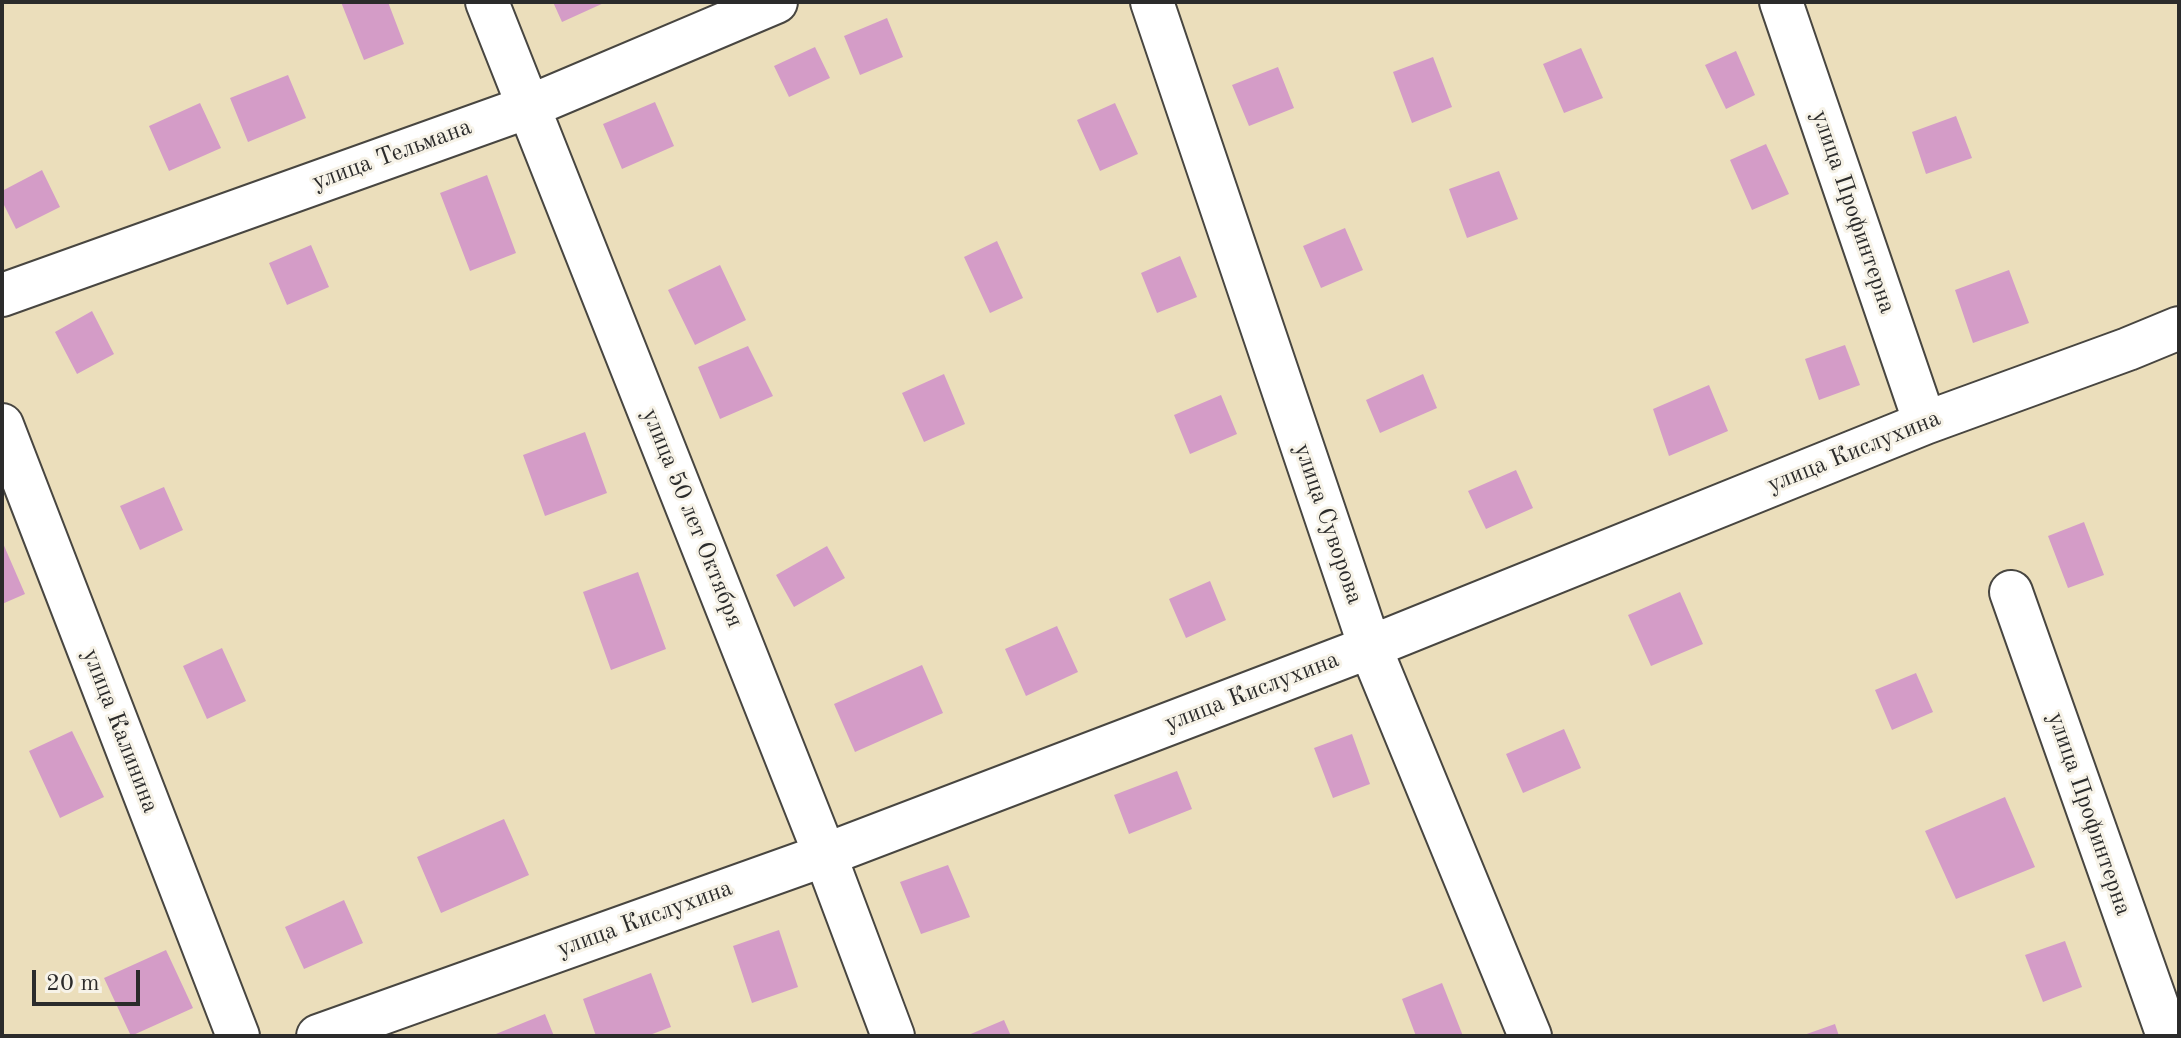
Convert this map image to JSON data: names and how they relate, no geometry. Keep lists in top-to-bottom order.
{
  "streets": {
    "street": [
      "улица Тельмана",
      "улица Профинтерна",
      "улица Кислухина",
      "улица 50 лет Октября",
      "улица Суворова",
      "улица Калинина"
    ]
  },
  "crossings": [
    ["улица Тельмана", "улица 50 лет Октября"],
    ["улица Профинтерна", "улица Кислухина"],
    ["улица Кислухина", "улица 50 лет Октября"],
    ["улица Кислухина", "улица Суворова"]
  ],
  "scale_bar": "20 m"
}
